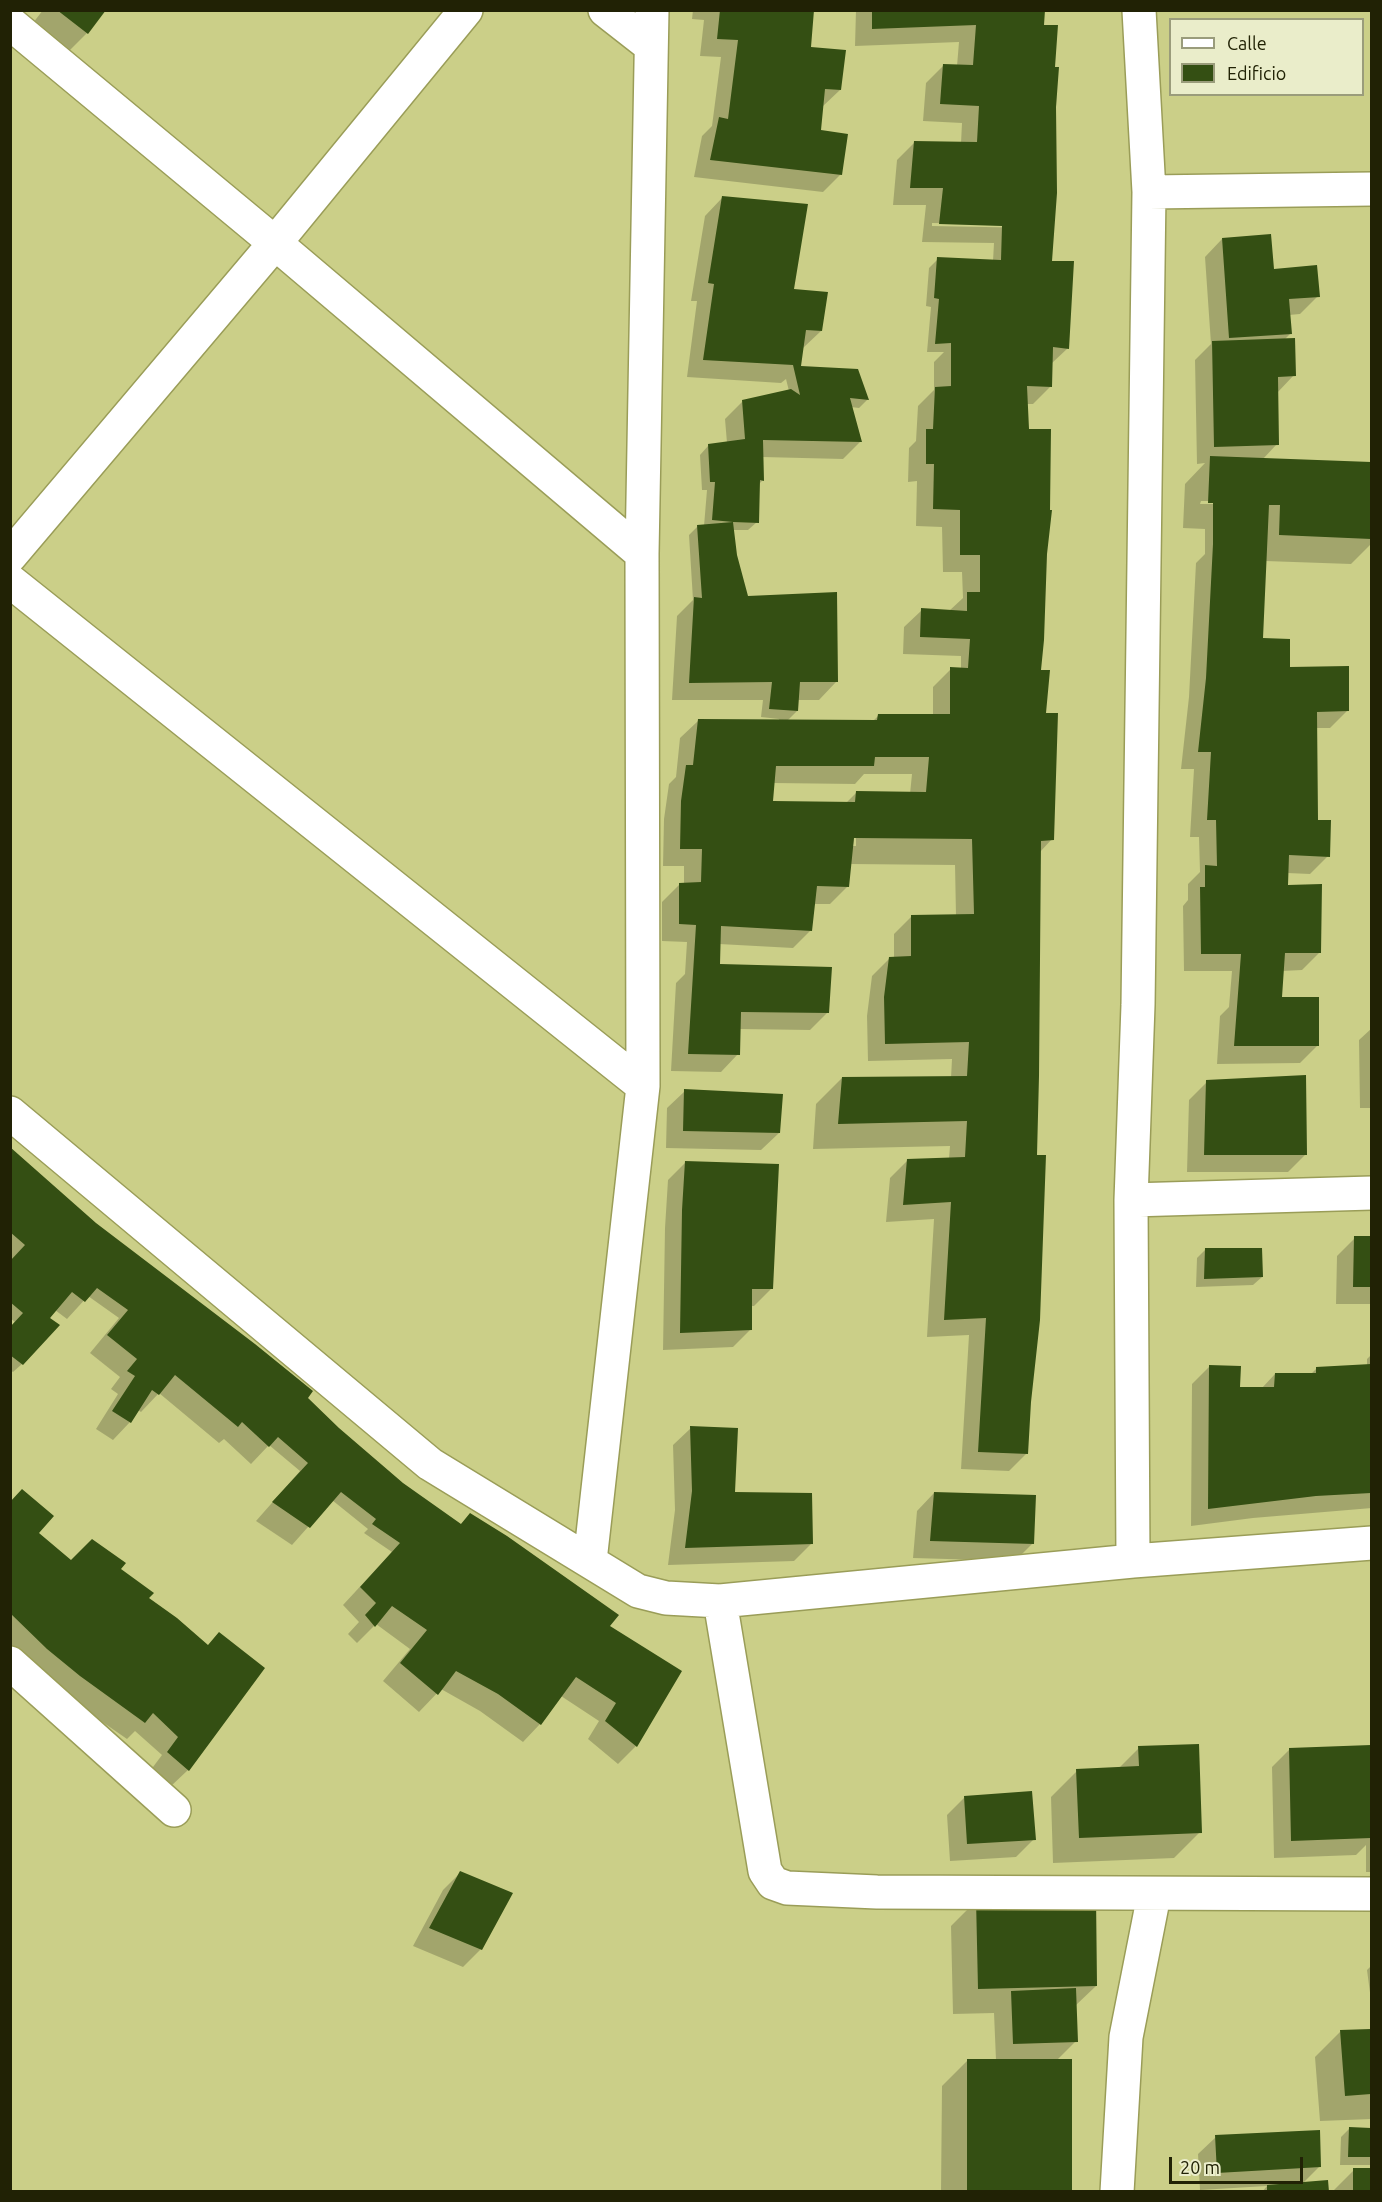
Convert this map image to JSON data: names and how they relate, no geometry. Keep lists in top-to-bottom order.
{
  "legend": ["Calle", "Edificio"],
  "scale_bar": "20 m"
}
